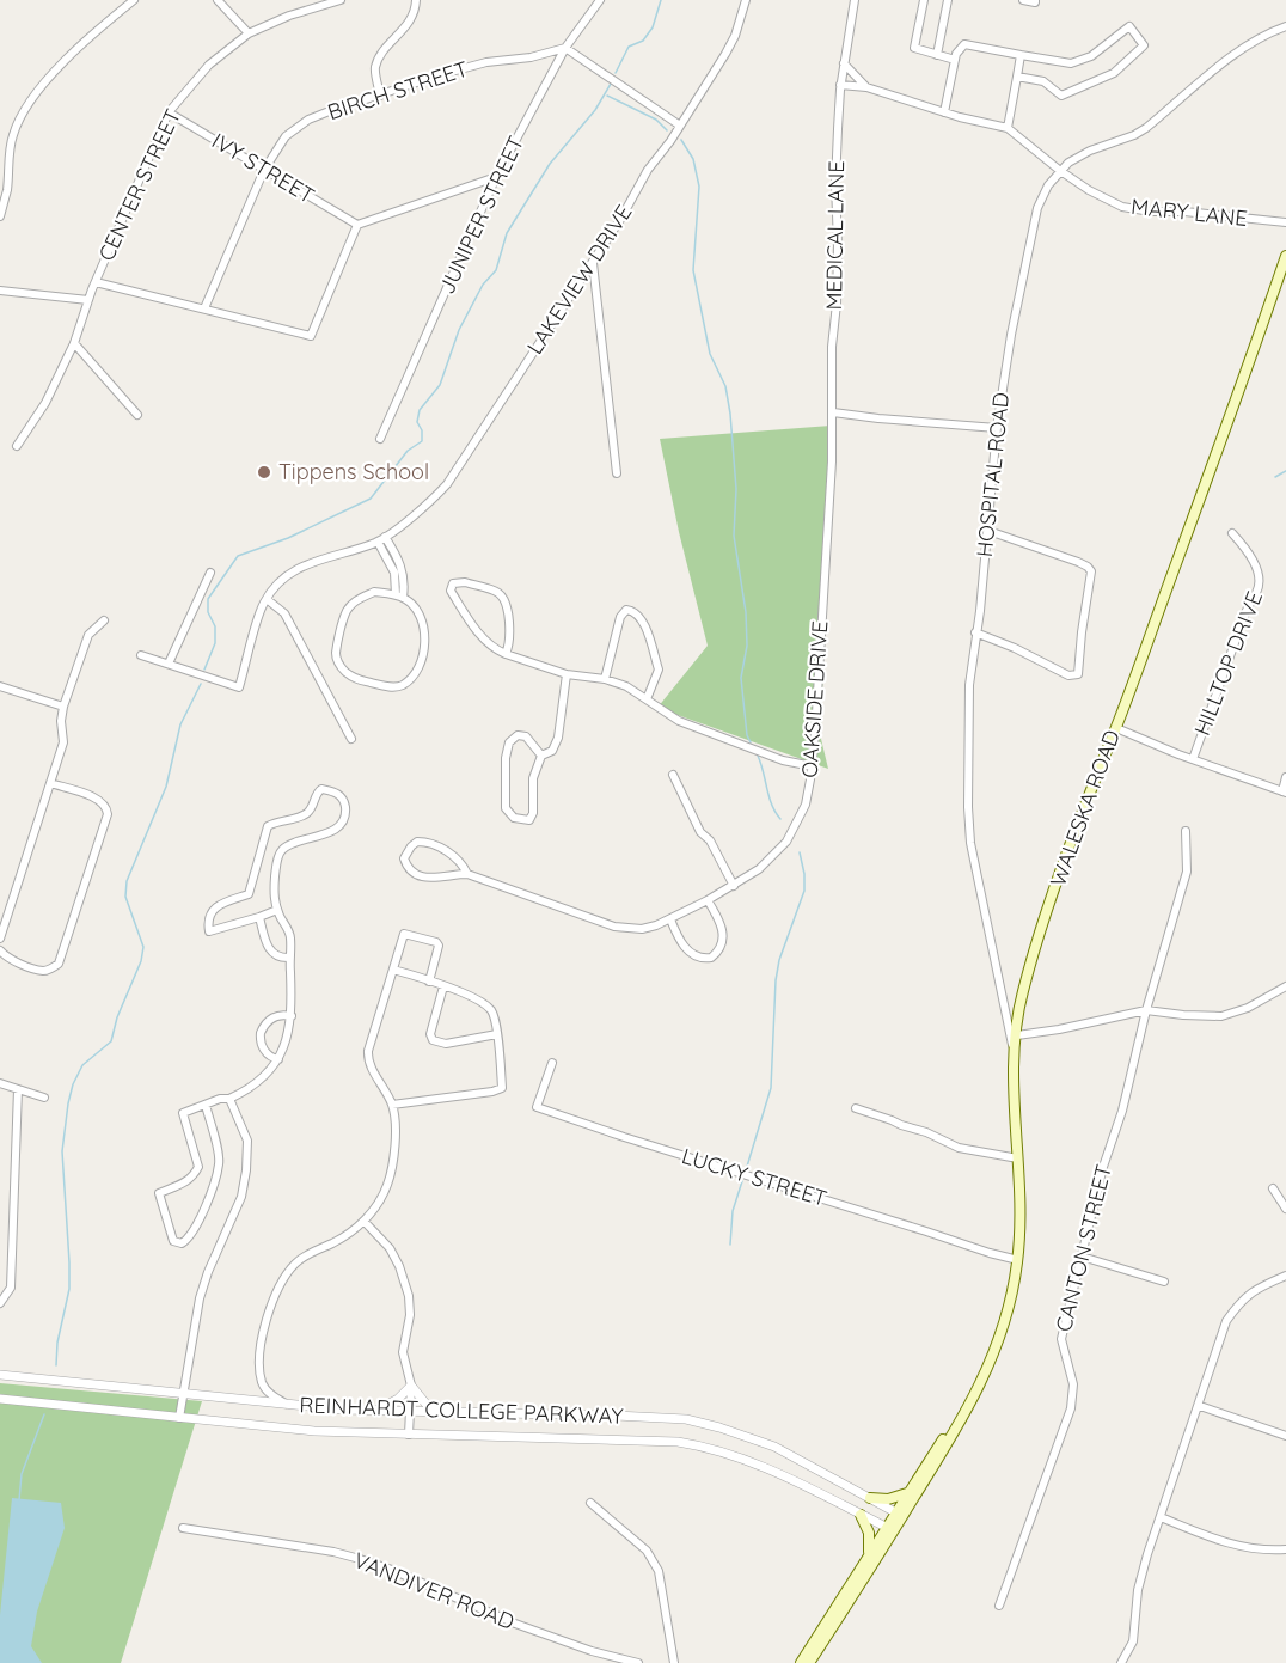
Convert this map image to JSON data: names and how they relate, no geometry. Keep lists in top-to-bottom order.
{
  "streets": {
    "main road": ["WALESKA ROAD"],
    "street": [
      "BIRCH STREET",
      "IVY STREET",
      "CENTER STREET",
      "MARY LANE",
      "JUNIPER STREET",
      "MEDICAL LANE",
      "LAKEVIEW DRIVE",
      "HOSPITAL ROAD",
      "HILLTOP DRIVE",
      "OAKSIDE DRIVE",
      "LUCKY STREET",
      "CANTON STREET",
      "REINHARDT COLLEGE PARKWAY",
      "VANDIVER ROAD"
    ]
  },
  "crossings": [
    ["BIRCH STREET", "IVY STREET"],
    ["BIRCH STREET", "JUNIPER STREET"],
    ["IVY STREET", "CENTER STREET"],
    ["MARY LANE", "HOSPITAL ROAD"],
    ["MEDICAL LANE", "OAKSIDE DRIVE"],
    ["HOSPITAL ROAD", "WALESKA ROAD"],
    ["WALESKA ROAD", "LUCKY STREET"],
    ["WALESKA ROAD", "REINHARDT COLLEGE PARKWAY"]
  ],
  "places": ["Tippens School"]
}
